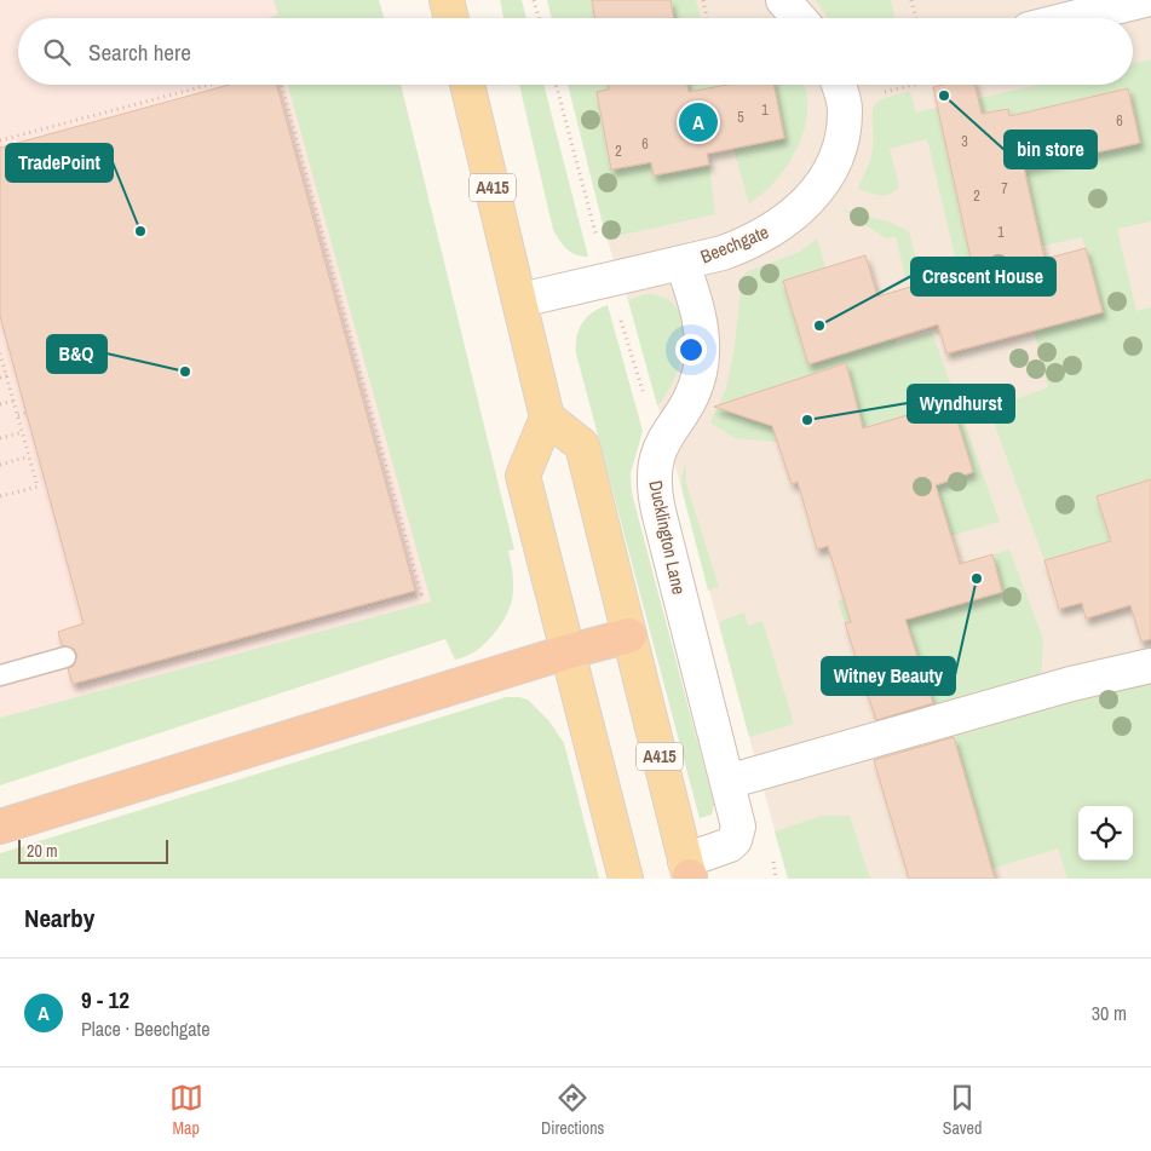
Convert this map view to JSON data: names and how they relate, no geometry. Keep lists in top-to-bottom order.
{
  "streets": {
    "main road": ["A415", "Ducklington Lane"],
    "street": ["Beechgate"]
  },
  "crossings": [
    ["A415", "Beechgate"],
    ["A415", "Ducklington Lane"],
    ["Beechgate", "Ducklington Lane"]
  ],
  "places": [
    "bin store",
    "TradePoint",
    "Crescent House",
    "B&Q",
    "Wyndhurst",
    "Witney Beauty"
  ],
  "house_numbers": [
    "1",
    "5",
    "6",
    "3",
    "6",
    "2",
    "7",
    "2",
    "1"
  ],
  "scale_bar": "20 m",
  "page": {
    "search": "Search here",
    "pins": "A",
    "scale": "20 m",
    "heading": "Nearby",
    "list": [
      {
        "mark": "A",
        "name": "9 - 12",
        "note": "Place · Beechgate",
        "value": "30 m"
      }
    ],
    "nav": ["Map", "Directions", "Saved"]
  }
}
